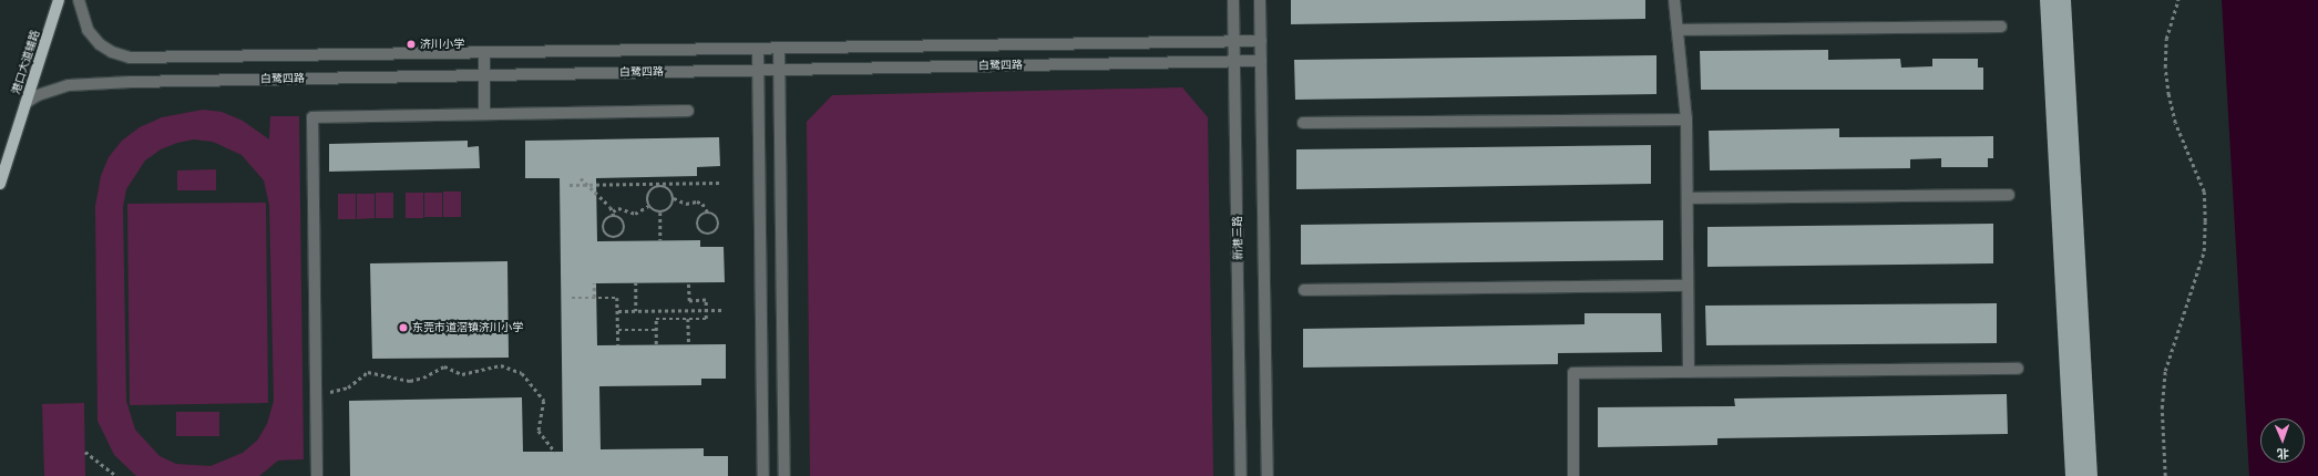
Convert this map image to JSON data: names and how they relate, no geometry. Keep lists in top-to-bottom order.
{
  "streets": {
    "main road": ["港口大道辅路"],
    "street": ["白鹭四路", "新港三路"]
  },
  "crossings": [
    ["港口大道辅路", "白鹭四路"],
    ["白鹭四路", "新港三路"]
  ],
  "places": ["济川小学", "东莞市道滘镇济川小学"],
  "north": "bottom"
}
